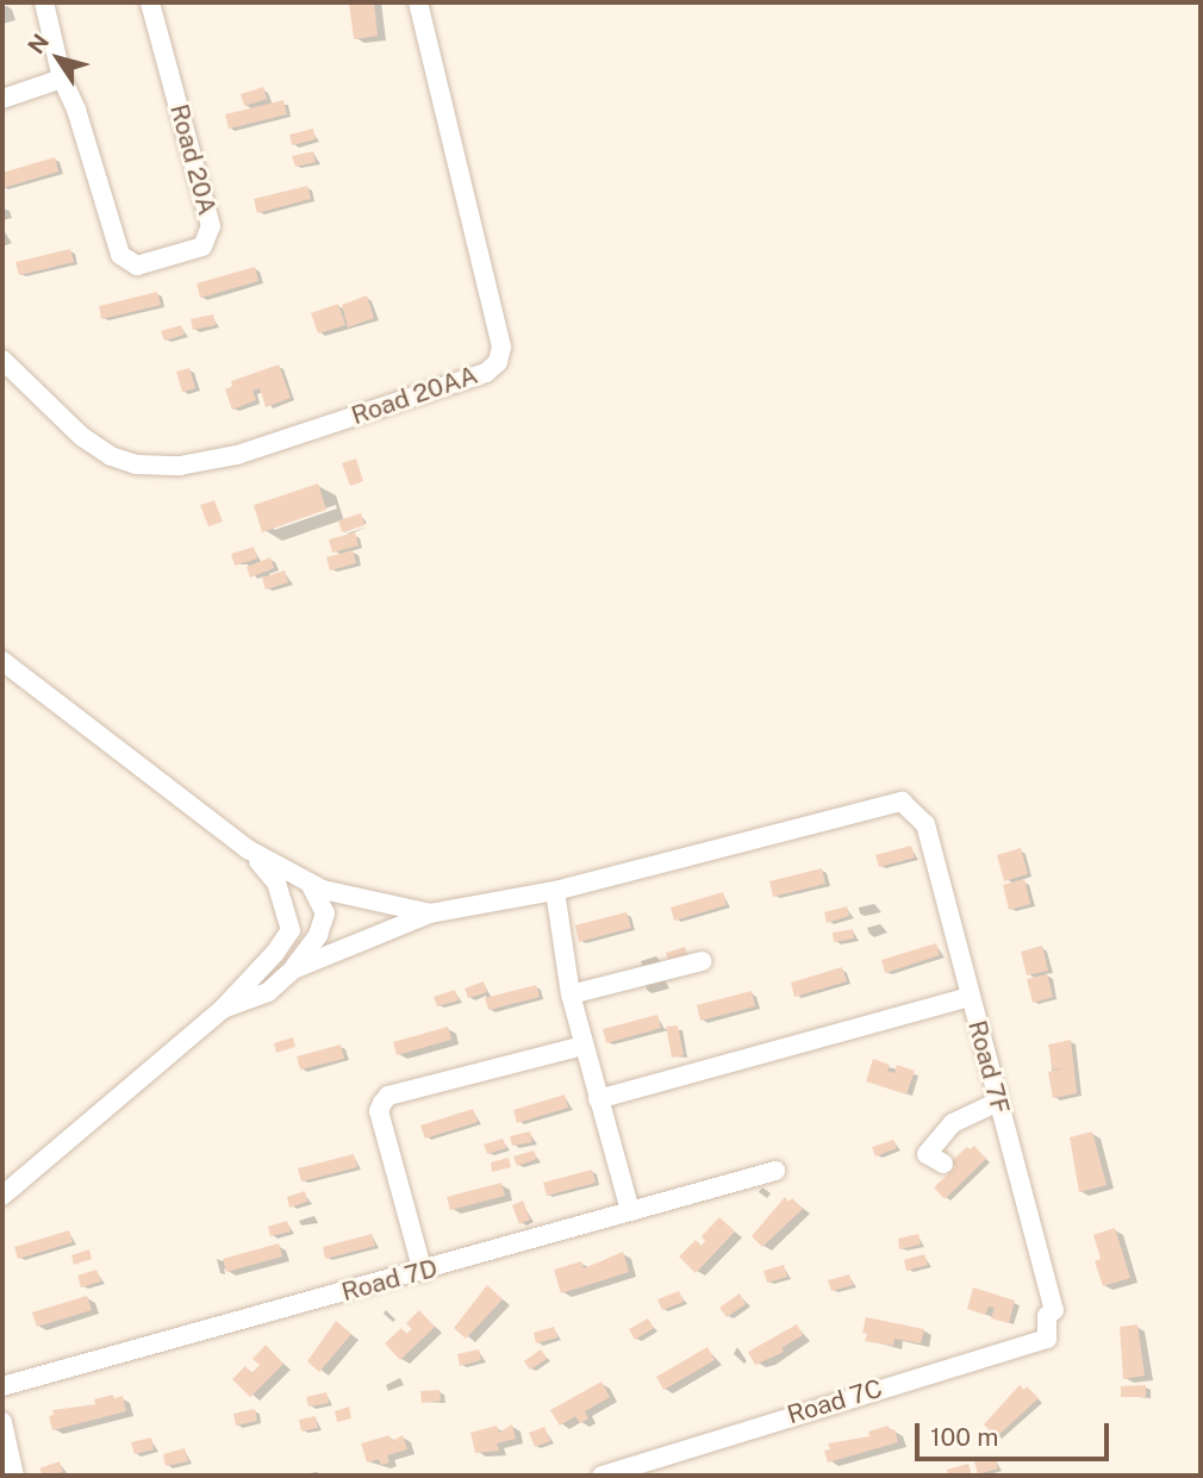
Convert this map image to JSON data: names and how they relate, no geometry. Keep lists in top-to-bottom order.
{
  "streets": {
    "street": [
      "Road 20A",
      "Road 20AA",
      "Road 7F",
      "Road 7D",
      "Road 7C"
    ]
  },
  "crossings": [
    ["Road 7F", "Road 7C"]
  ],
  "scale_bar": "100 m",
  "north": "top left"
}
